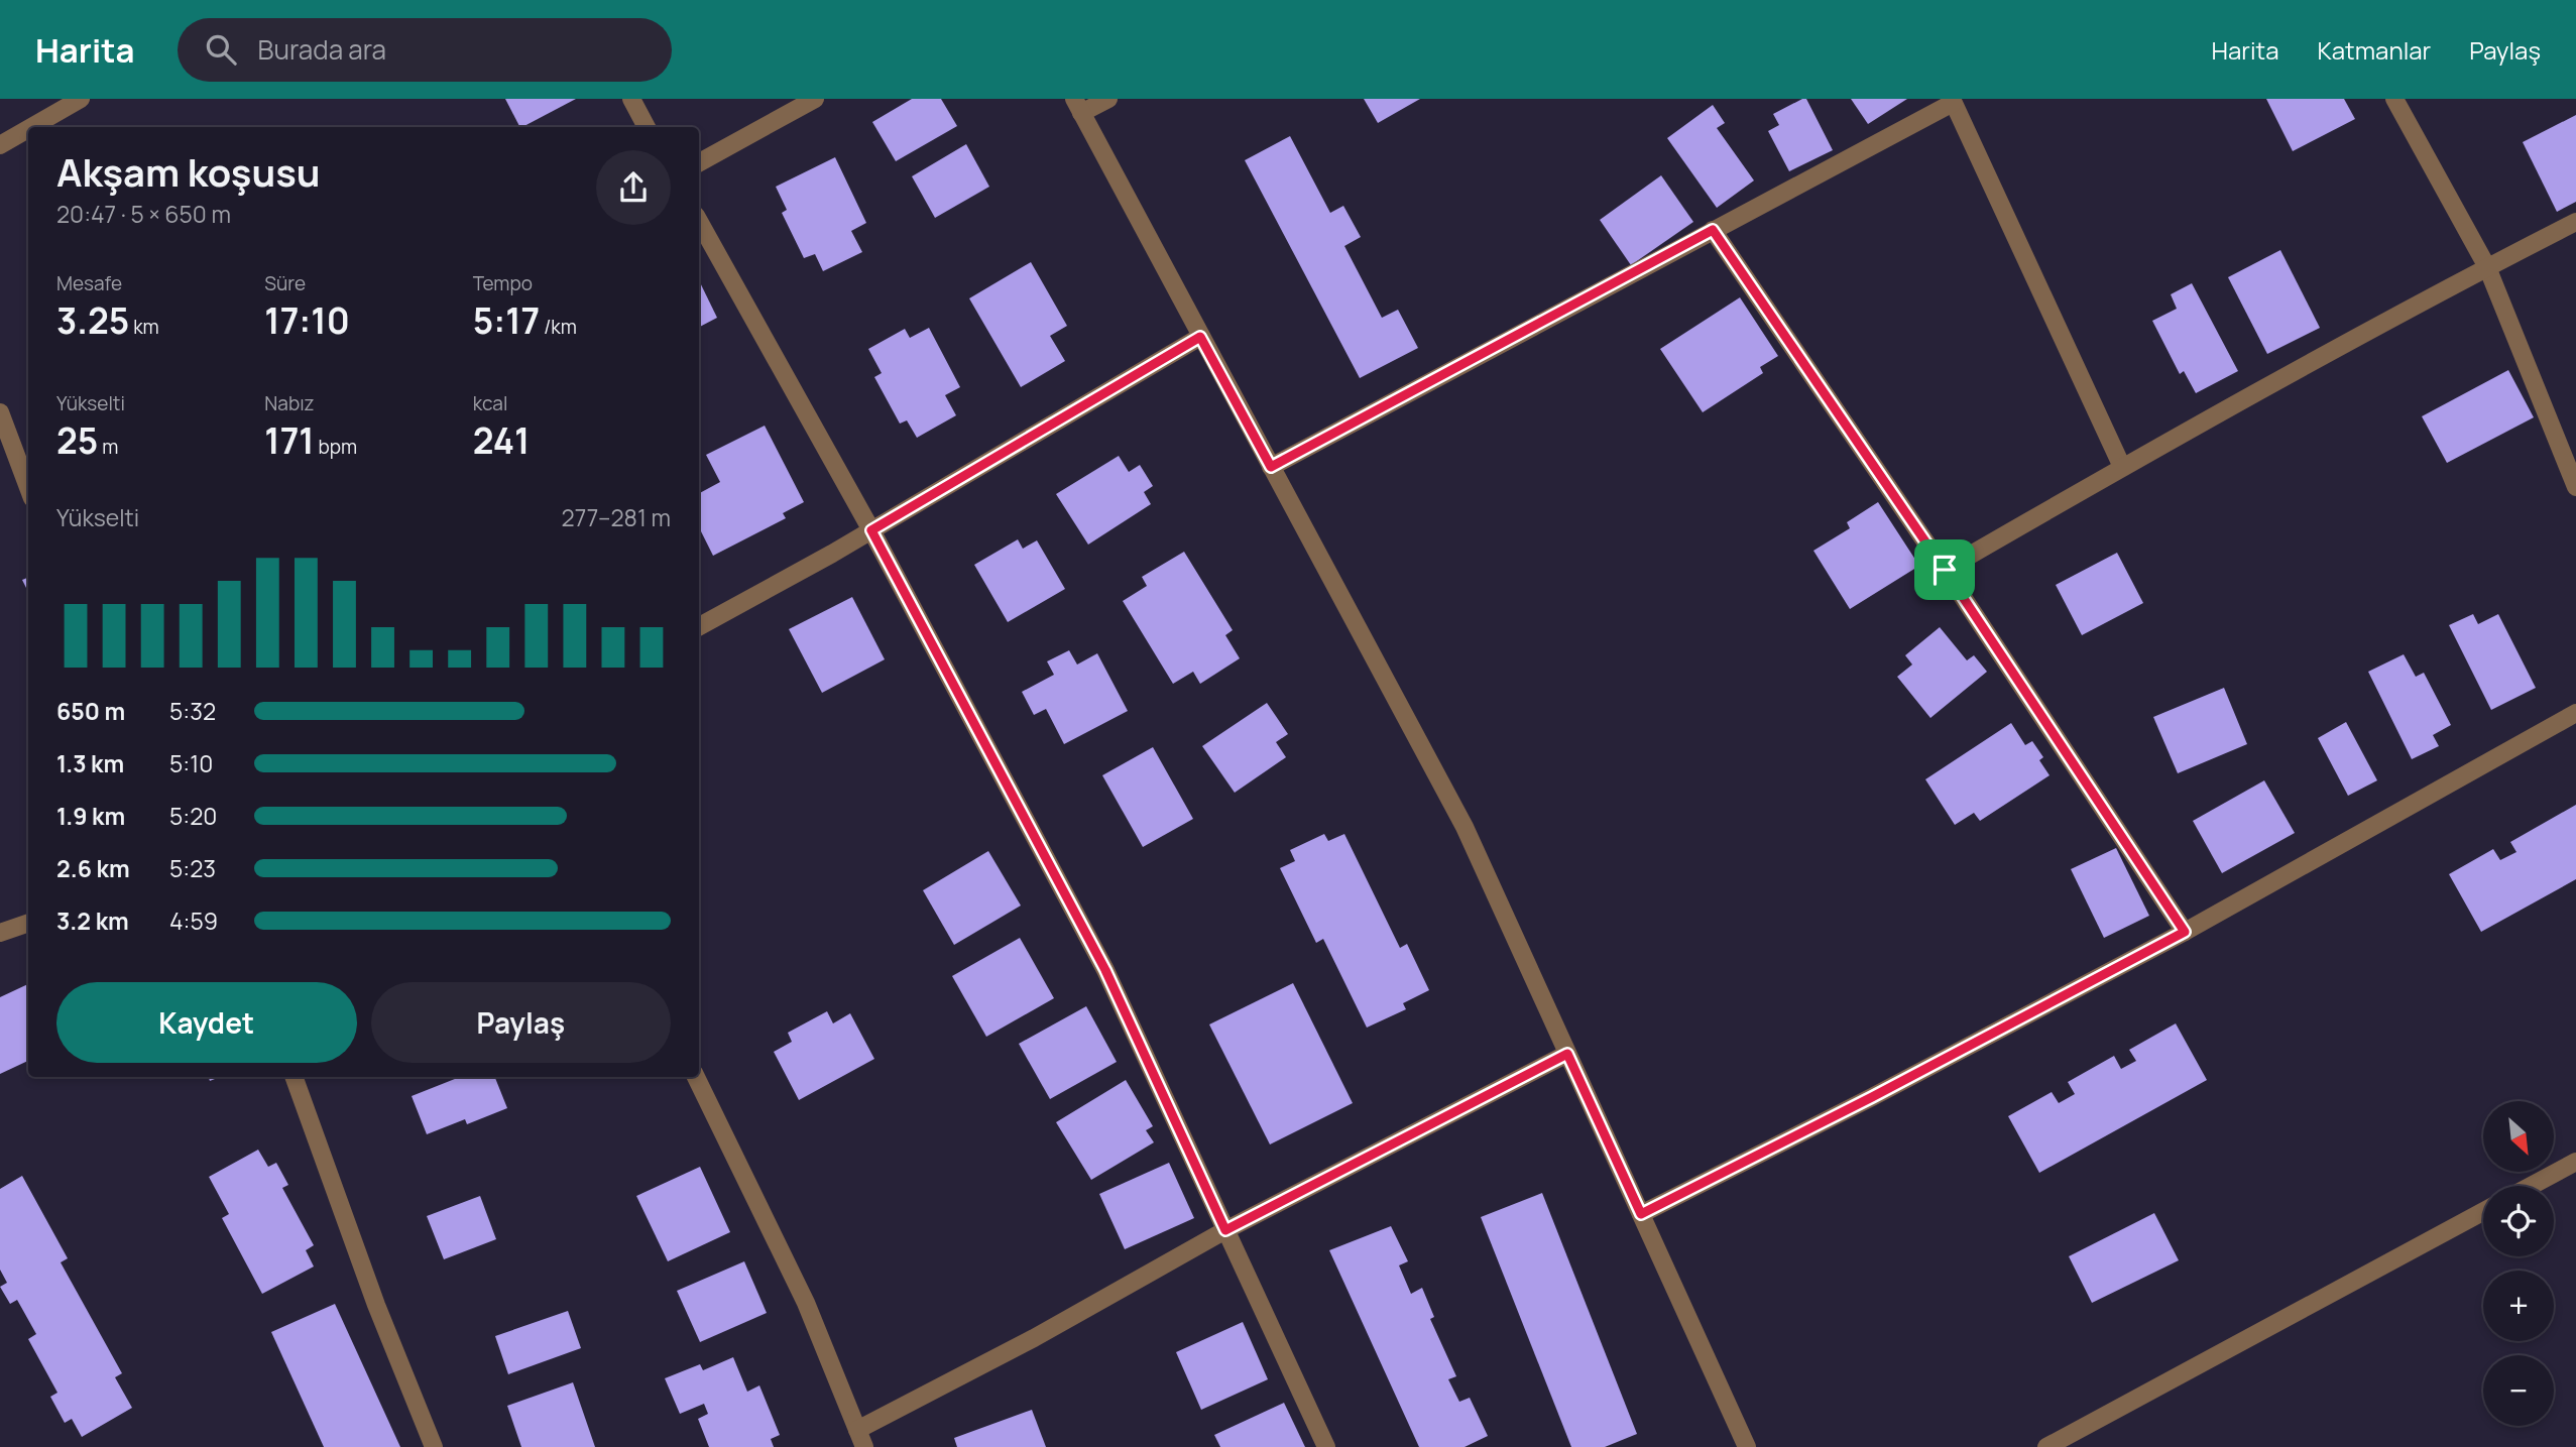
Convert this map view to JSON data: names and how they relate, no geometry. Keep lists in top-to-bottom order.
{
  "north": "bottom right",
  "page": {
    "header": "Harita",
    "search": "Burada ara",
    "nav": ["Harita", "Katmanlar", "Paylaş"],
    "heading": ["Akşam koşusu", "20:47 · 5 × 650 m"],
    "stats": [
      ["Mesafe", "3.25 km"],
      ["Süre", "17:10"],
      ["Tempo", "5:17 /km"],
      ["Yükselti", "25 m"],
      ["Nabız", "171 bpm"],
      ["kcal", "241"]
    ],
    "chart": ["Yükselti", "277–281 m"],
    "list": [
      {
        "name": "650 m",
        "note": "5:32"
      },
      {
        "name": "1.3 km",
        "note": "5:10"
      },
      {
        "name": "1.9 km",
        "note": "5:20"
      },
      {
        "name": "2.6 km",
        "note": "5:23"
      },
      {
        "name": "3.2 km",
        "note": "4:59"
      }
    ],
    "buttons": ["Kaydet", "Paylaş"],
    "map_buttons": ["+", "−"]
  }
}
